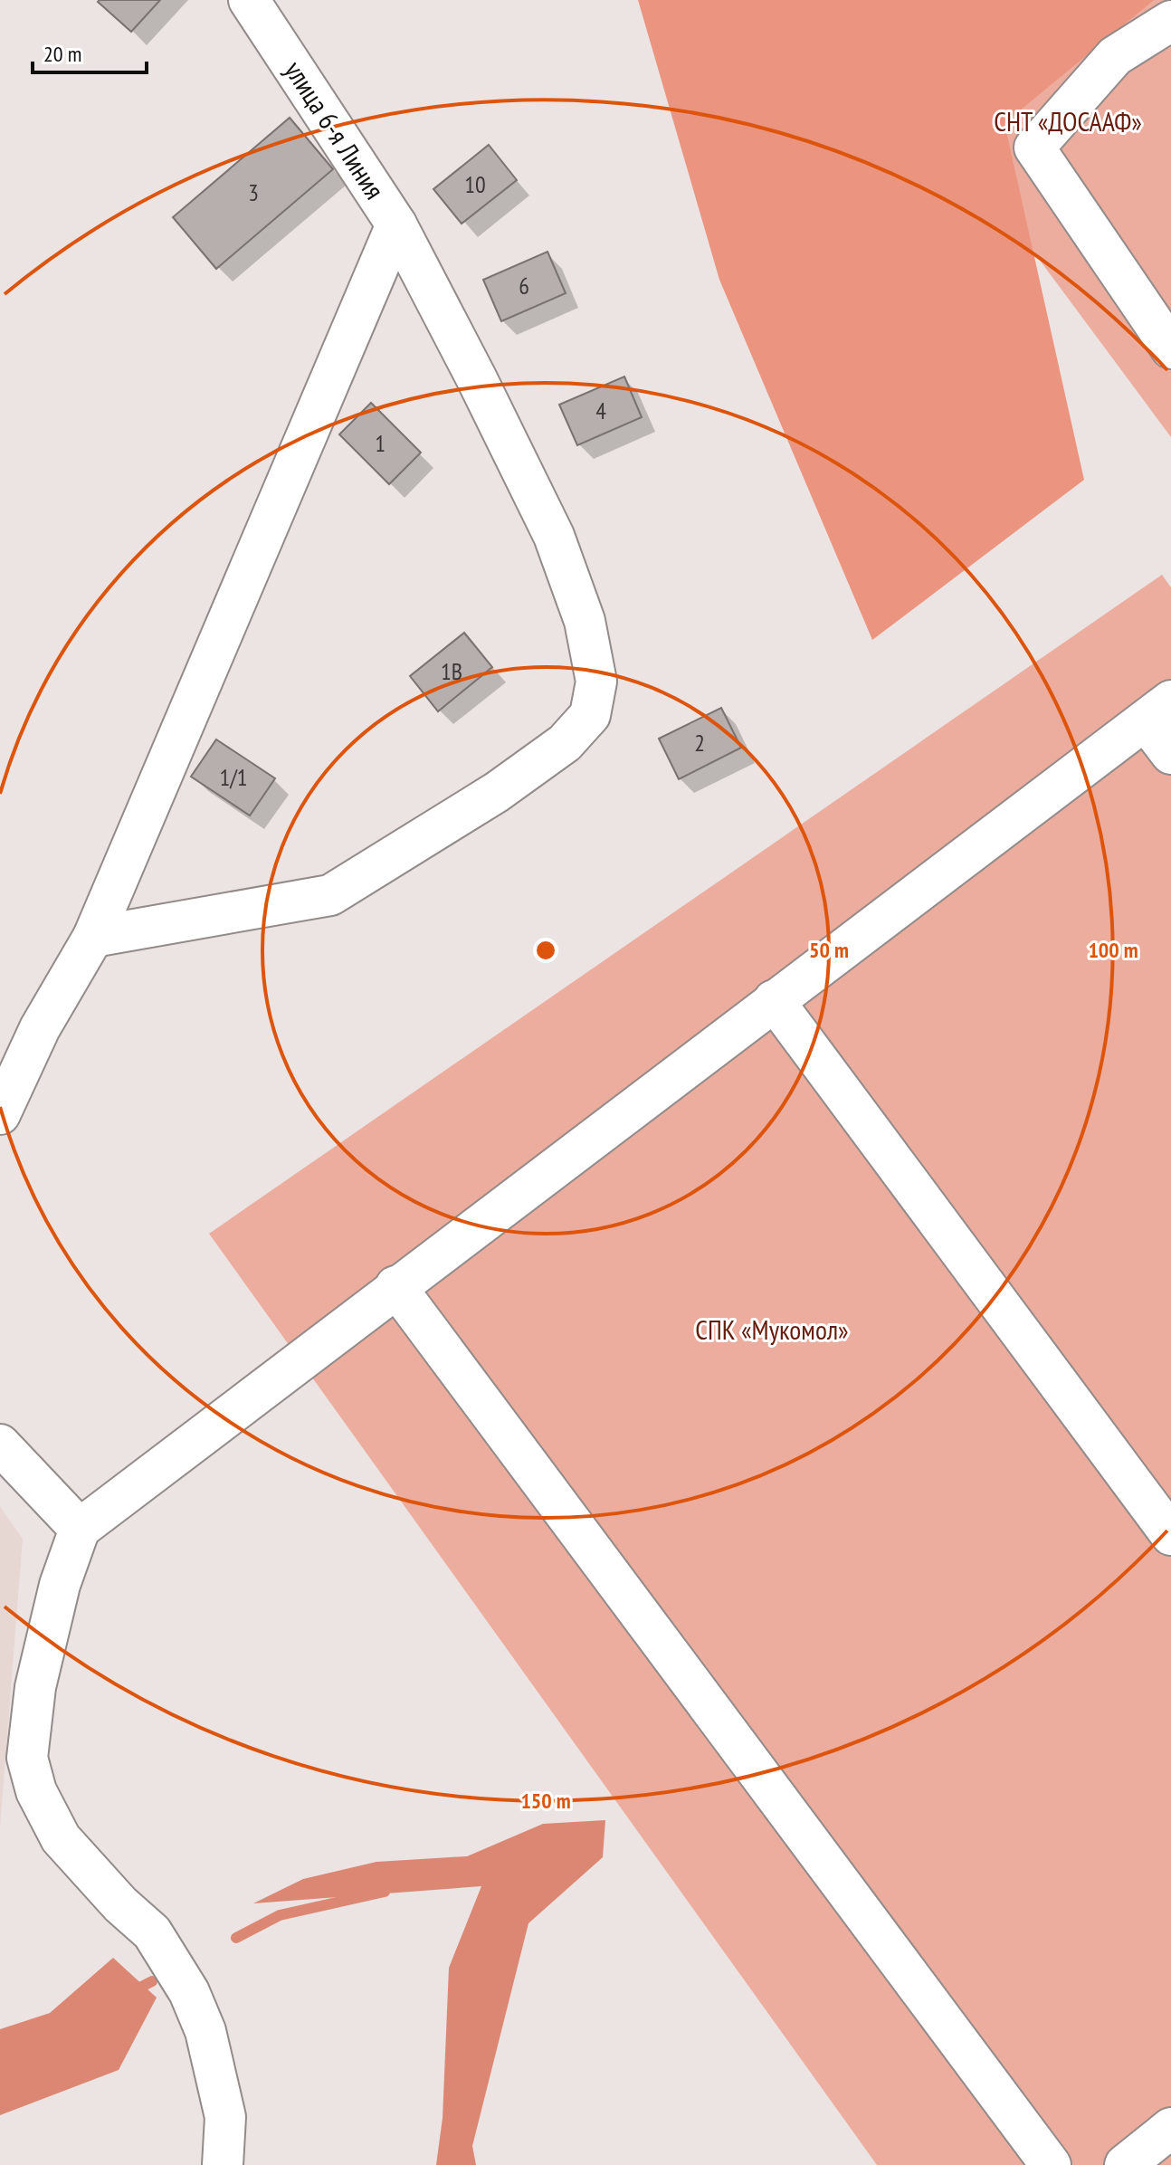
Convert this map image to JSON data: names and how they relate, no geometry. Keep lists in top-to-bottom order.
{
  "streets": {
    "street": ["улица 6-я Линия"]
  },
  "parks": ["СНТ «ДОСААФ»", "СПК «Мукомол»"],
  "house_numbers": [
    "10",
    "3",
    "6",
    "4",
    "1",
    "1В",
    "2",
    "1/1"
  ],
  "scale_bar": "20 m",
  "rings": ["50 m", "100 m", "150 m"]
}
